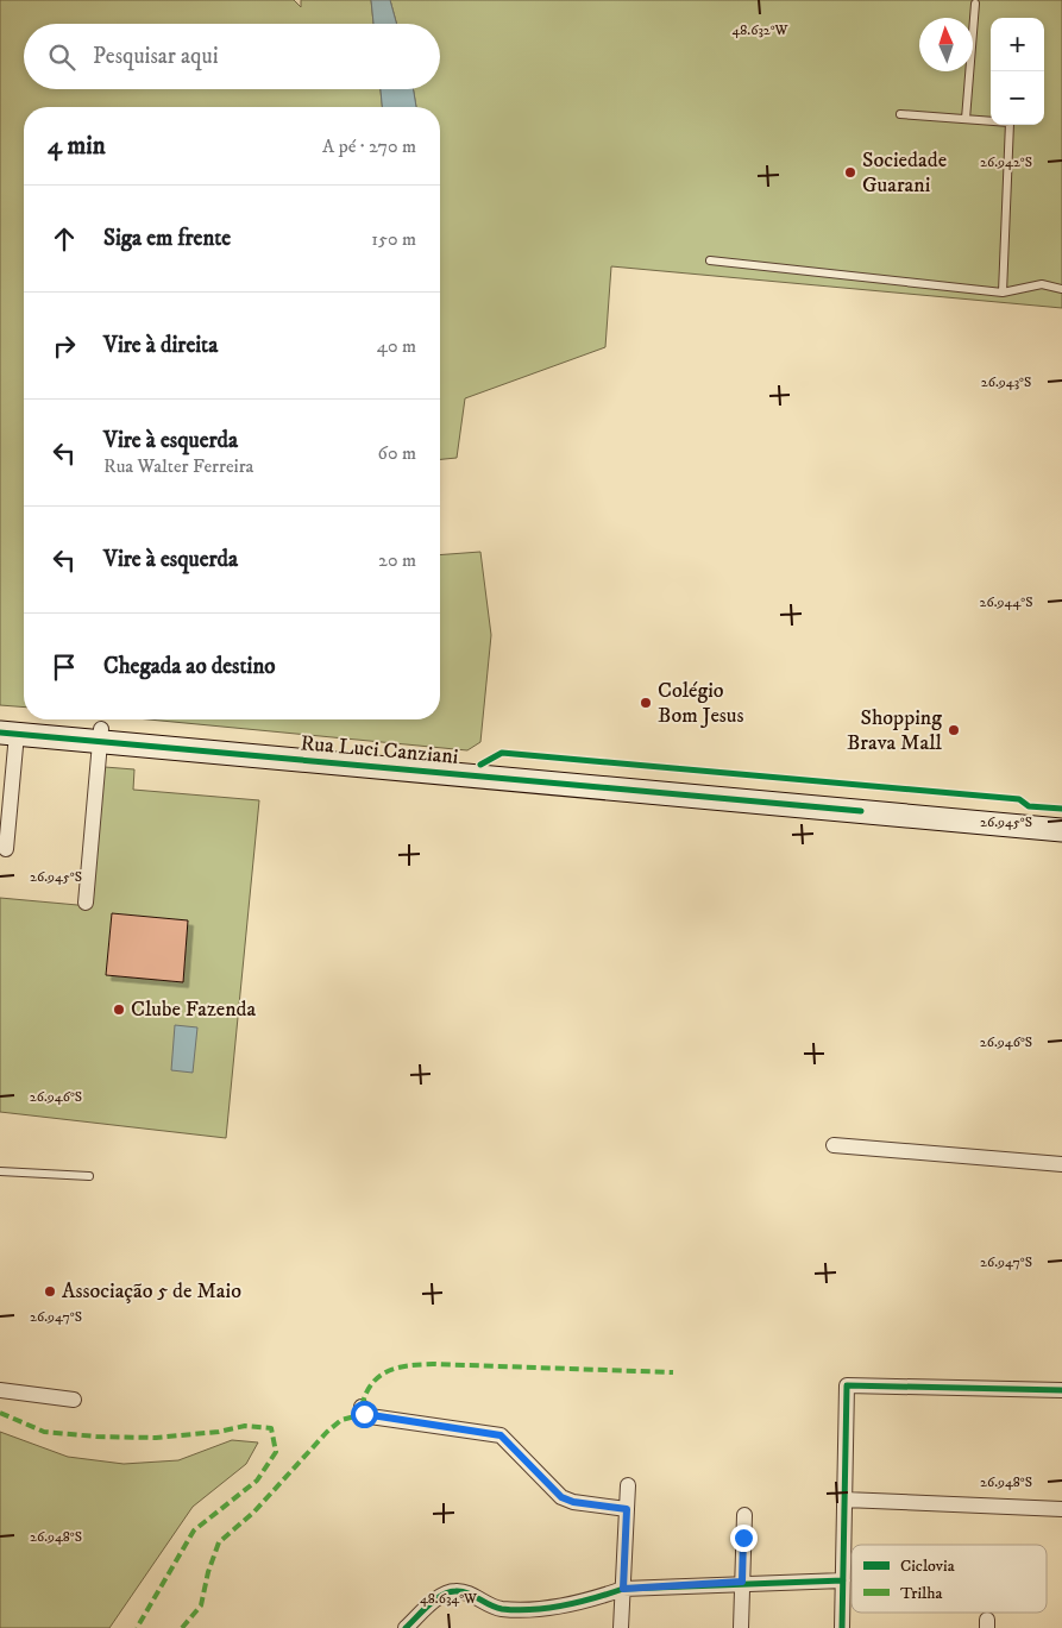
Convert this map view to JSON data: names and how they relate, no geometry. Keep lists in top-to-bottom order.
{
  "streets": {
    "main road": ["Rua Luci Canziani"]
  },
  "places": [
    "Sociedade Guarani",
    "Colégio Bom Jesus",
    "Shopping Brava Mall",
    "Clube Fazenda",
    "Associação 5 de Maio"
  ],
  "legend": ["Ciclovia", "Trilha"],
  "north": "top",
  "page": {
    "map_buttons": ["+", "−"],
    "search": "Pesquisar aqui",
    "heading": ["4 min", "A pé · 270 m"],
    "list": [
      ["Siga em frente", "150 m"],
      ["Vire à direita", "40 m"],
      ["Vire à esquerda", "Rua Walter Ferreira", "60 m"],
      ["Vire à esquerda", "20 m"],
      "Chegada ao destino"
    ]
  },
  "coordinates": [
    "48.632°W",
    "26.942°S",
    "26.943°S",
    "26.944°S",
    "26.945°S",
    "26.946°S",
    "26.947°S",
    "26.948°S",
    "48.634°W"
  ]
}
